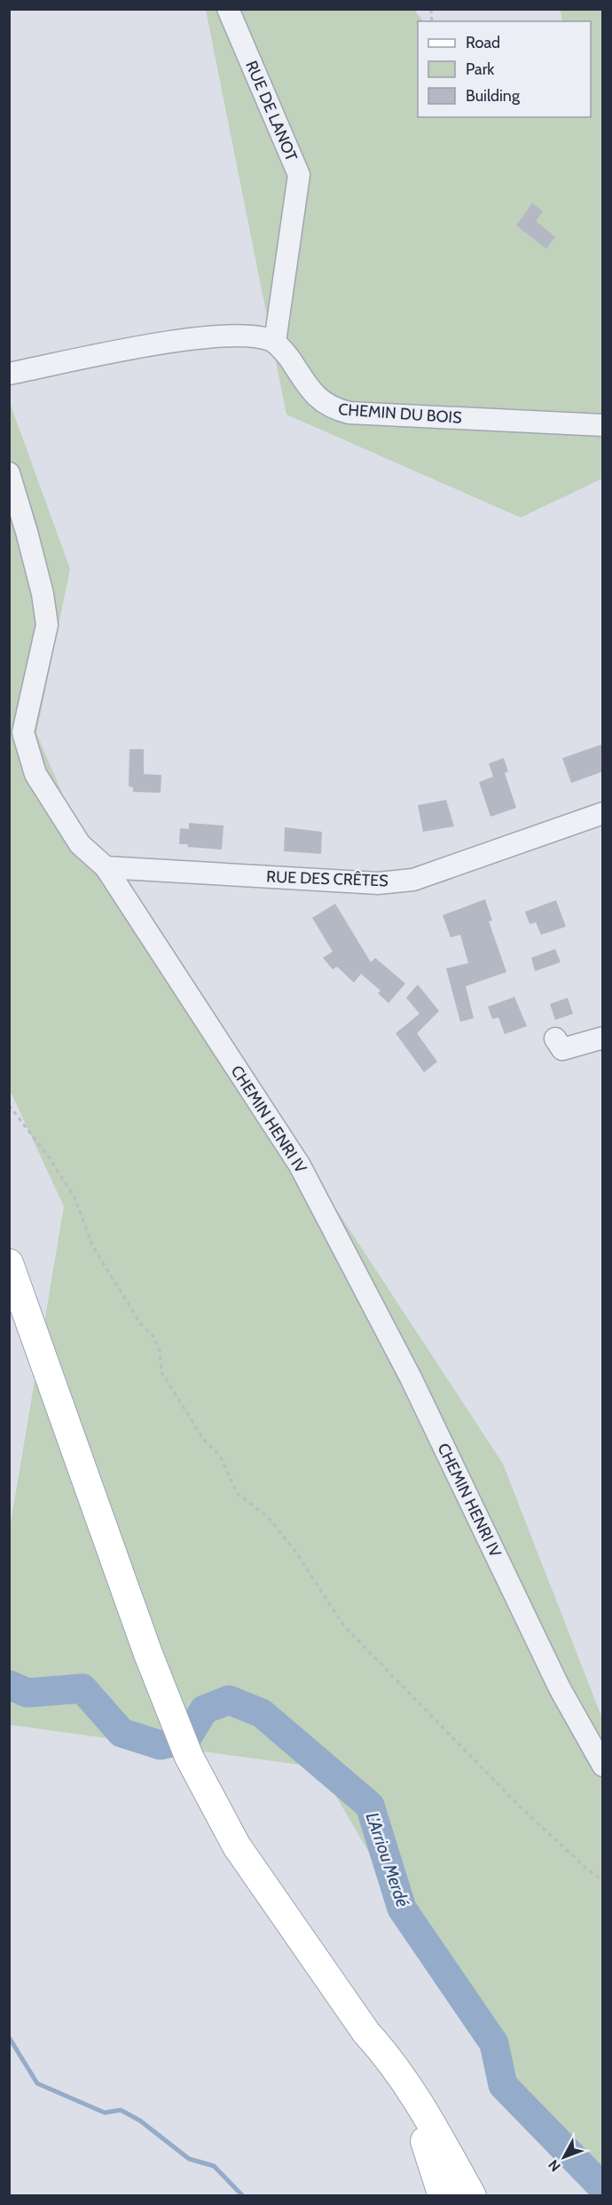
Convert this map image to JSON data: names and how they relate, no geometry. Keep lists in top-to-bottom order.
{
  "streets": {
    "street": [
      "RUE DE LANOT",
      "CHEMIN DU BOIS",
      "RUE DES CRÊTES",
      "CHEMIN HENRI IV"
    ]
  },
  "crossings": [
    ["RUE DE LANOT", "CHEMIN DU BOIS"],
    ["RUE DES CRÊTES", "CHEMIN HENRI IV"]
  ],
  "water": ["L'Arriou Merdé"],
  "legend": ["Road", "Park", "Building"],
  "north": "bottom left"
}
